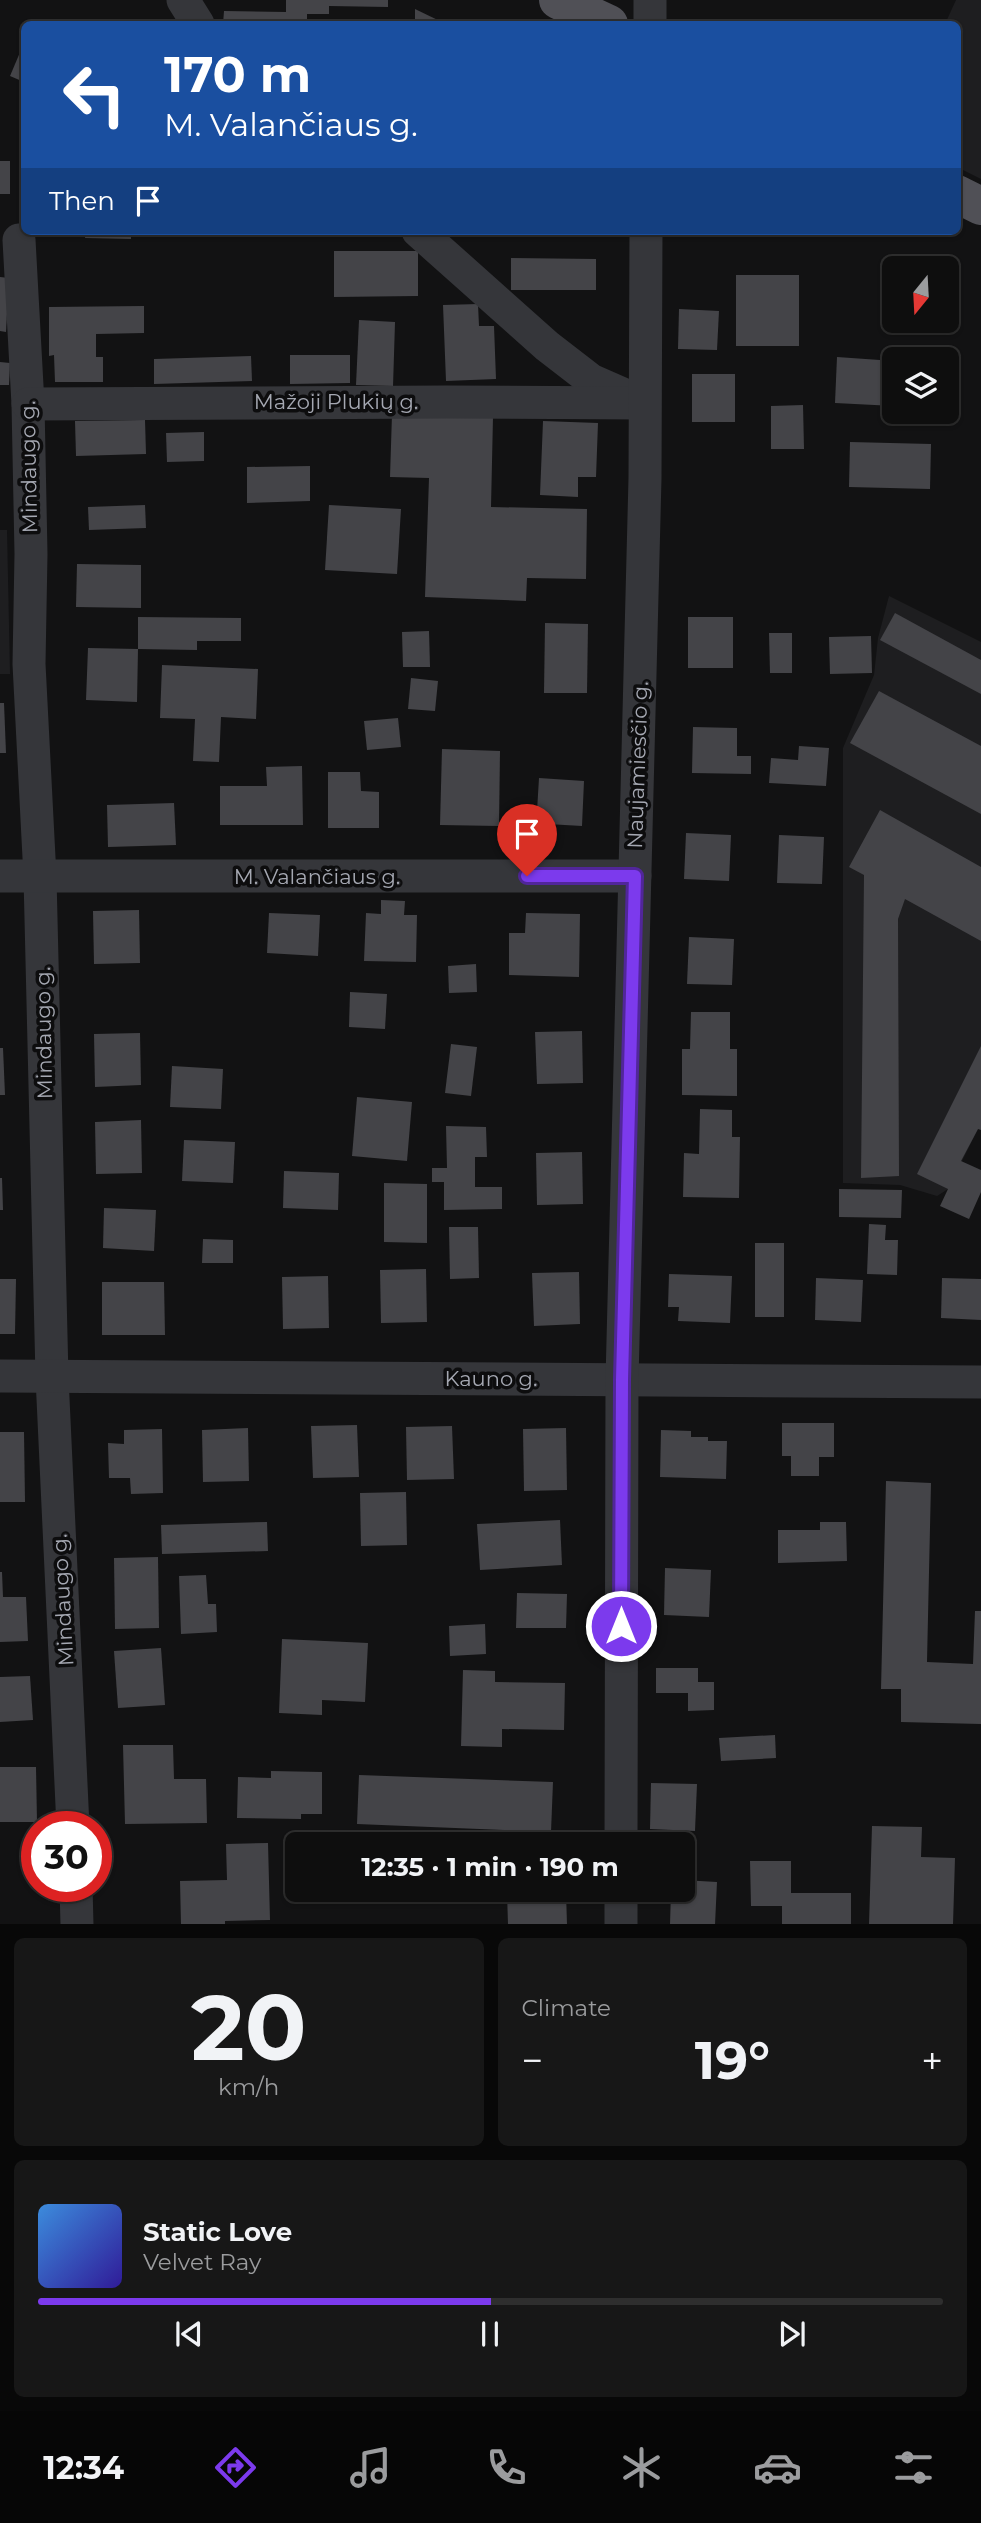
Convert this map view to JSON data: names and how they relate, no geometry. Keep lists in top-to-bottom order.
{
  "streets": {
    "street": [
      "Mažoji Plukių g.",
      "Mindaugo g.",
      "Naujamiesčio g.",
      "M. Valančiaus g.",
      "Kauno g."
    ]
  },
  "crossings": [
    ["Mažoji Plukių g.", "Mindaugo g."],
    ["Mažoji Plukių g.", "Naujamiesčio g."],
    ["Mindaugo g.", "M. Valančiaus g."],
    ["Mindaugo g.", "Kauno g."],
    ["Naujamiesčio g.", "M. Valančiaus g."],
    ["Naujamiesčio g.", "Kauno g."]
  ],
  "north": "bottom",
  "page": {
    "turn": ["170 m", "M. Valančiaus g."],
    "then": "Then",
    "limit": "30",
    "trip": "12:35 · 1 min · 190 m",
    "tile": [
      ["20", "km/h"],
      "Climate"
    ],
    "heat": ["−", "19°", "+"],
    "song": ["Static Love", "Velvet Ray"],
    "tabs": "12:34"
  }
}
